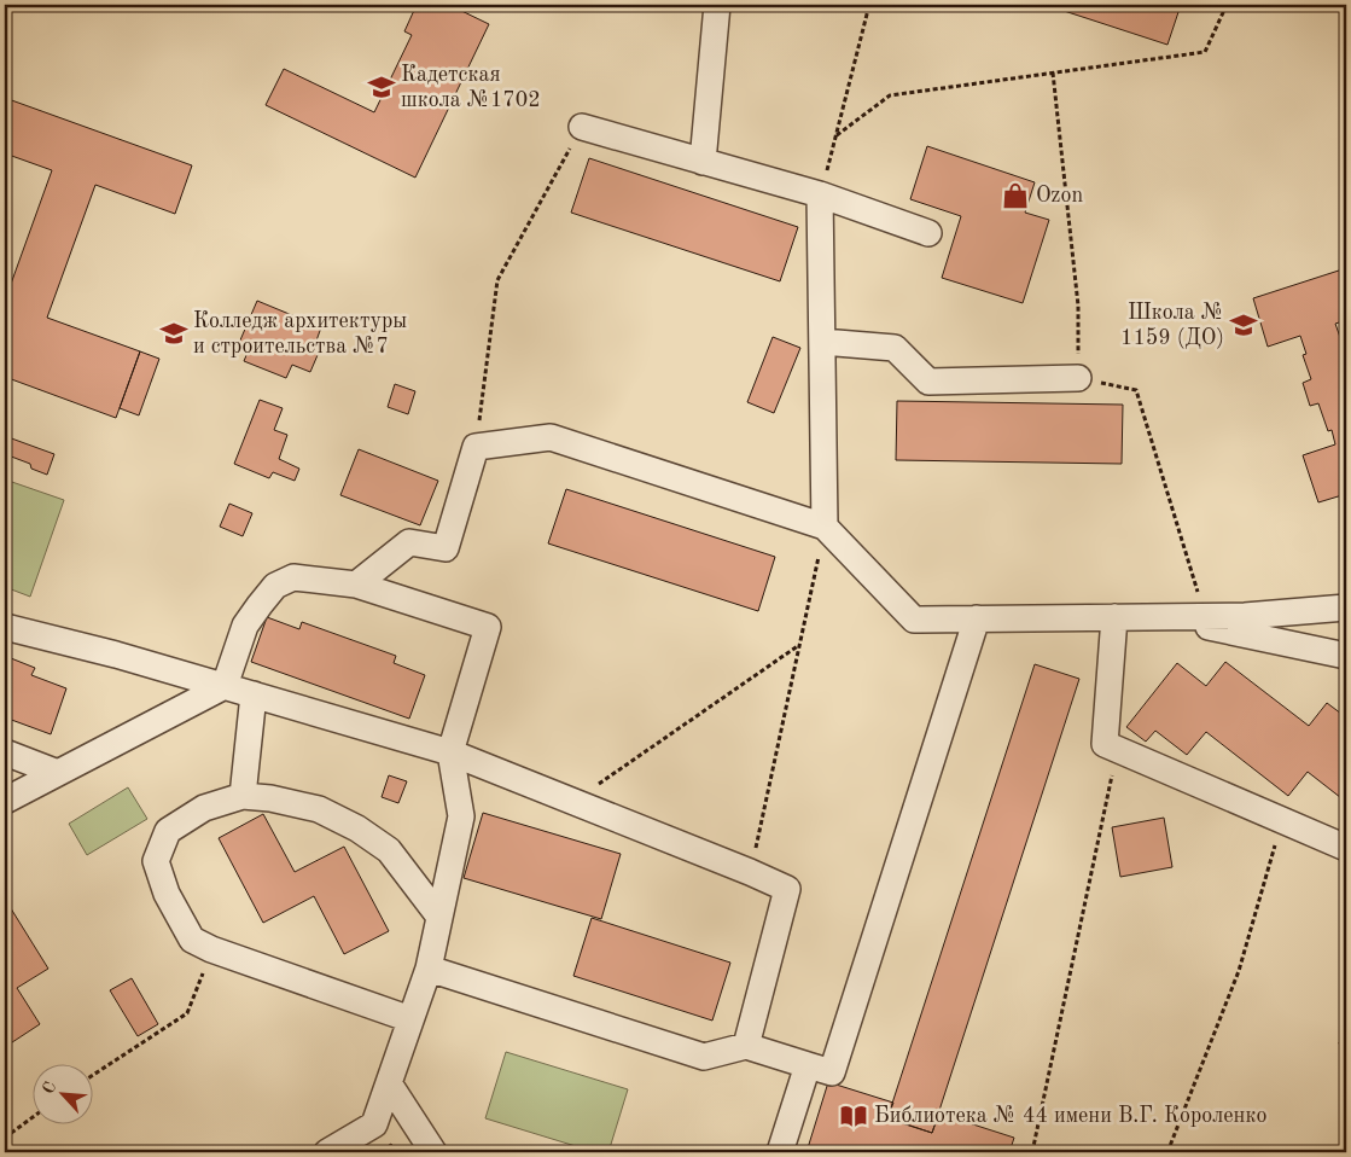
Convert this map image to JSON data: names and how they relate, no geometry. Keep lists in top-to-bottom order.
{
  "places": {
    "school or university": ["Кадетская школа №1702", "Школа № 1159 (ДО)", "Колледж архитектуры и строительства №7"],
    "shop": ["Ozon"],
    "library": ["Библиотека № 44 имени В.Г. Короленко"]
  },
  "north": "top left"
}
